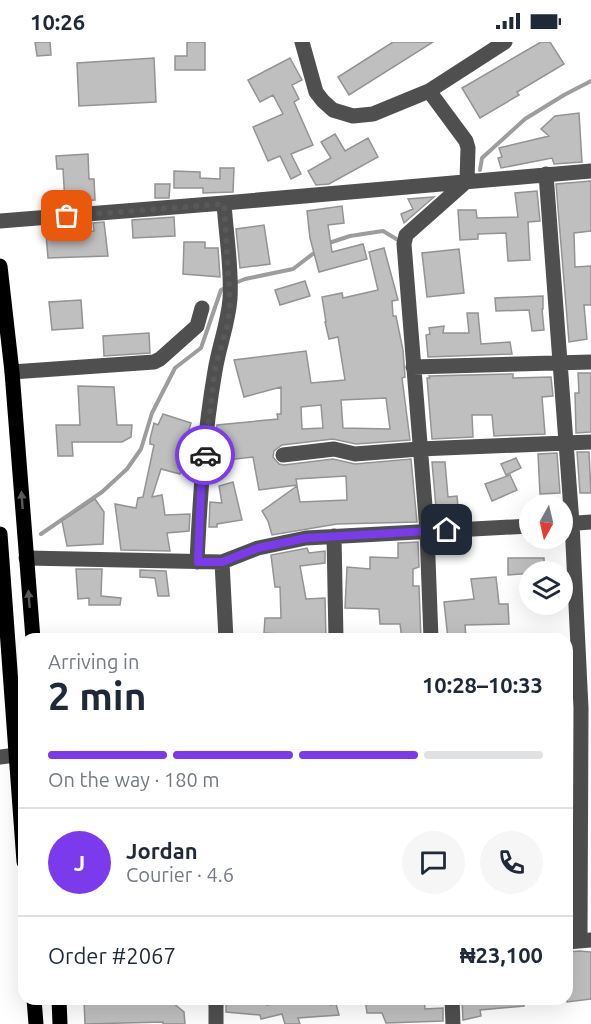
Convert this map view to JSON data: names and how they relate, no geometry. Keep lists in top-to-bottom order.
{
  "north": "bottom",
  "page": {
    "status": "10:26",
    "heading": ["2 min", "Arriving in", "10:28–10:33"],
    "panel": [
      "Jordan",
      "Courier · 4.6",
      "Order #2067",
      "₦23,100"
    ],
    "bar": "On the way · 180 m",
    "round": "J"
  }
}
